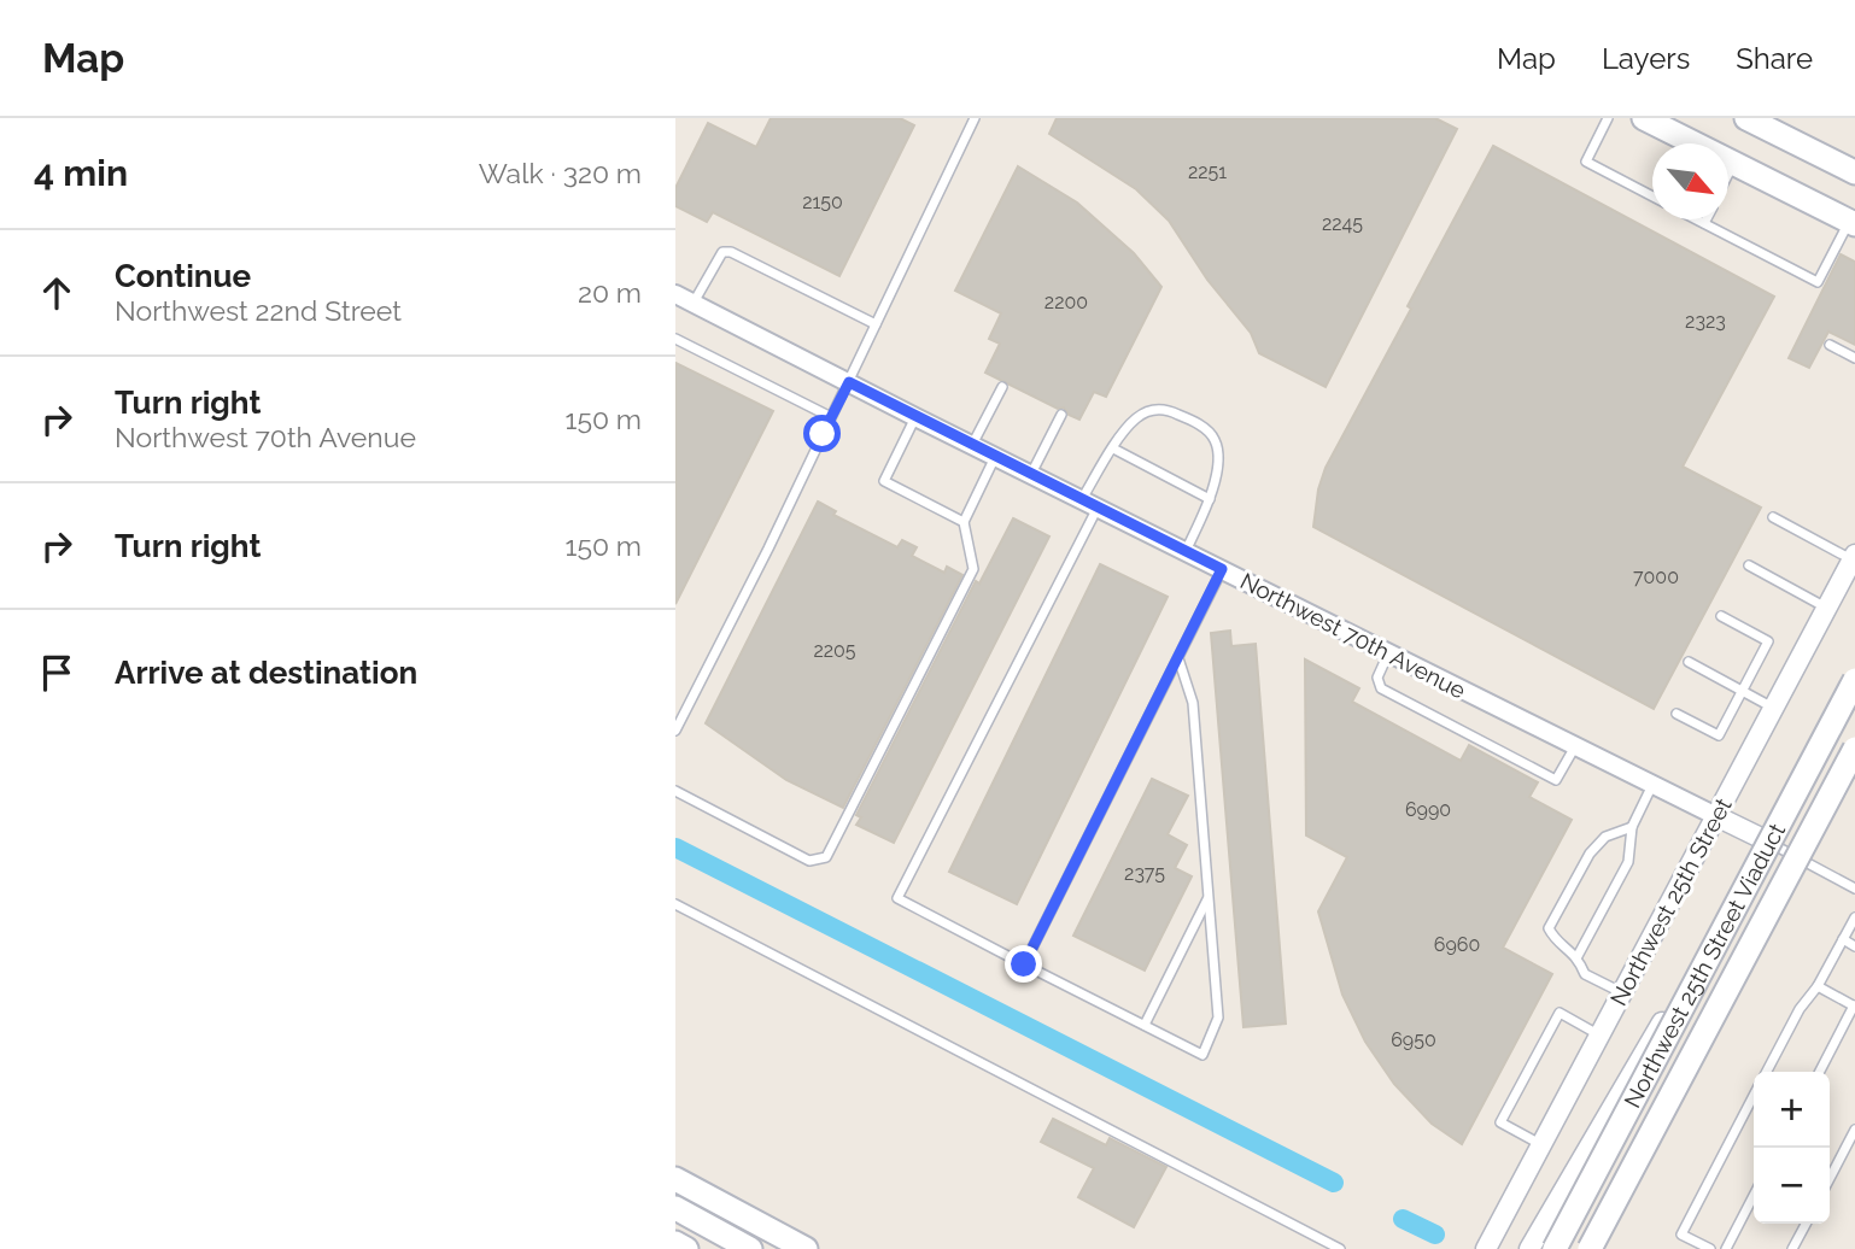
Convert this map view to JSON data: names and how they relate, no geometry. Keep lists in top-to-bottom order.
{
  "streets": {
    "main road": ["Northwest 25th Street Viaduct"],
    "street": ["Northwest 70th Avenue", "Northwest 25th Street"]
  },
  "crossings": [
    ["Northwest 70th Avenue", "Northwest 25th Street"]
  ],
  "house_numbers": [
    "2251",
    "2150",
    "2245",
    "2200",
    "2323",
    "7000",
    "2205",
    "6990",
    "2375",
    "6960",
    "6950"
  ],
  "north": "bottom right",
  "page": {
    "header": "Map",
    "nav": ["Map", "Layers", "Share"],
    "heading": ["4 min", "Walk · 320 m"],
    "list": [
      ["Continue", "Northwest 22nd Street", "20 m"],
      ["Turn right", "Northwest 70th Avenue", "150 m"],
      ["Turn right", "150 m"],
      "Arrive at destination"
    ],
    "map_buttons": ["+", "−"]
  }
}
